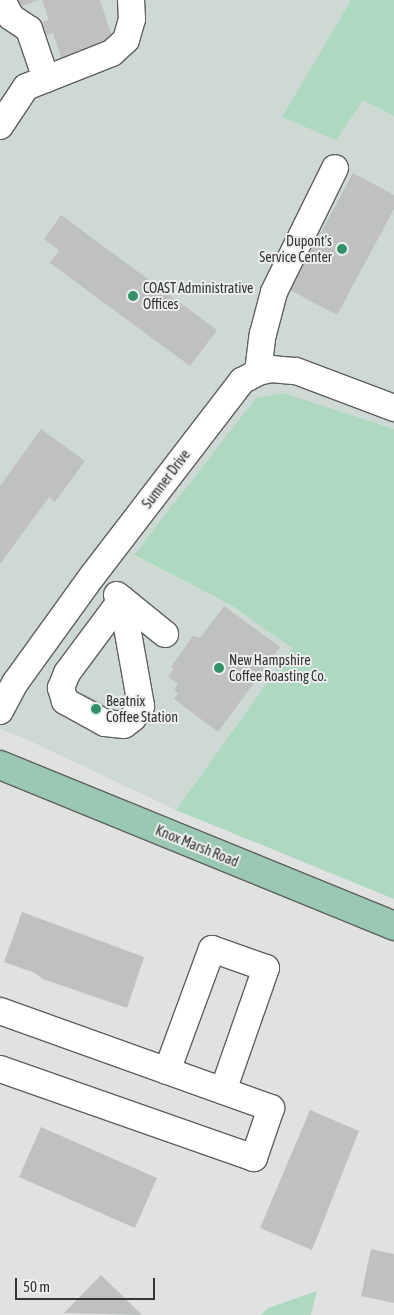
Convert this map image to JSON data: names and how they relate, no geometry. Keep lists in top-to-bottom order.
{
  "streets": {
    "main road": ["Knox Marsh Road"],
    "street": ["Sumner Drive"]
  },
  "places": [
    "Dupont's Service Center",
    "COAST Administrative Offices",
    "New Hampshire Coffee Roasting Co.",
    "Beatnix Coffee Station"
  ],
  "scale_bar": "50 m"
}
